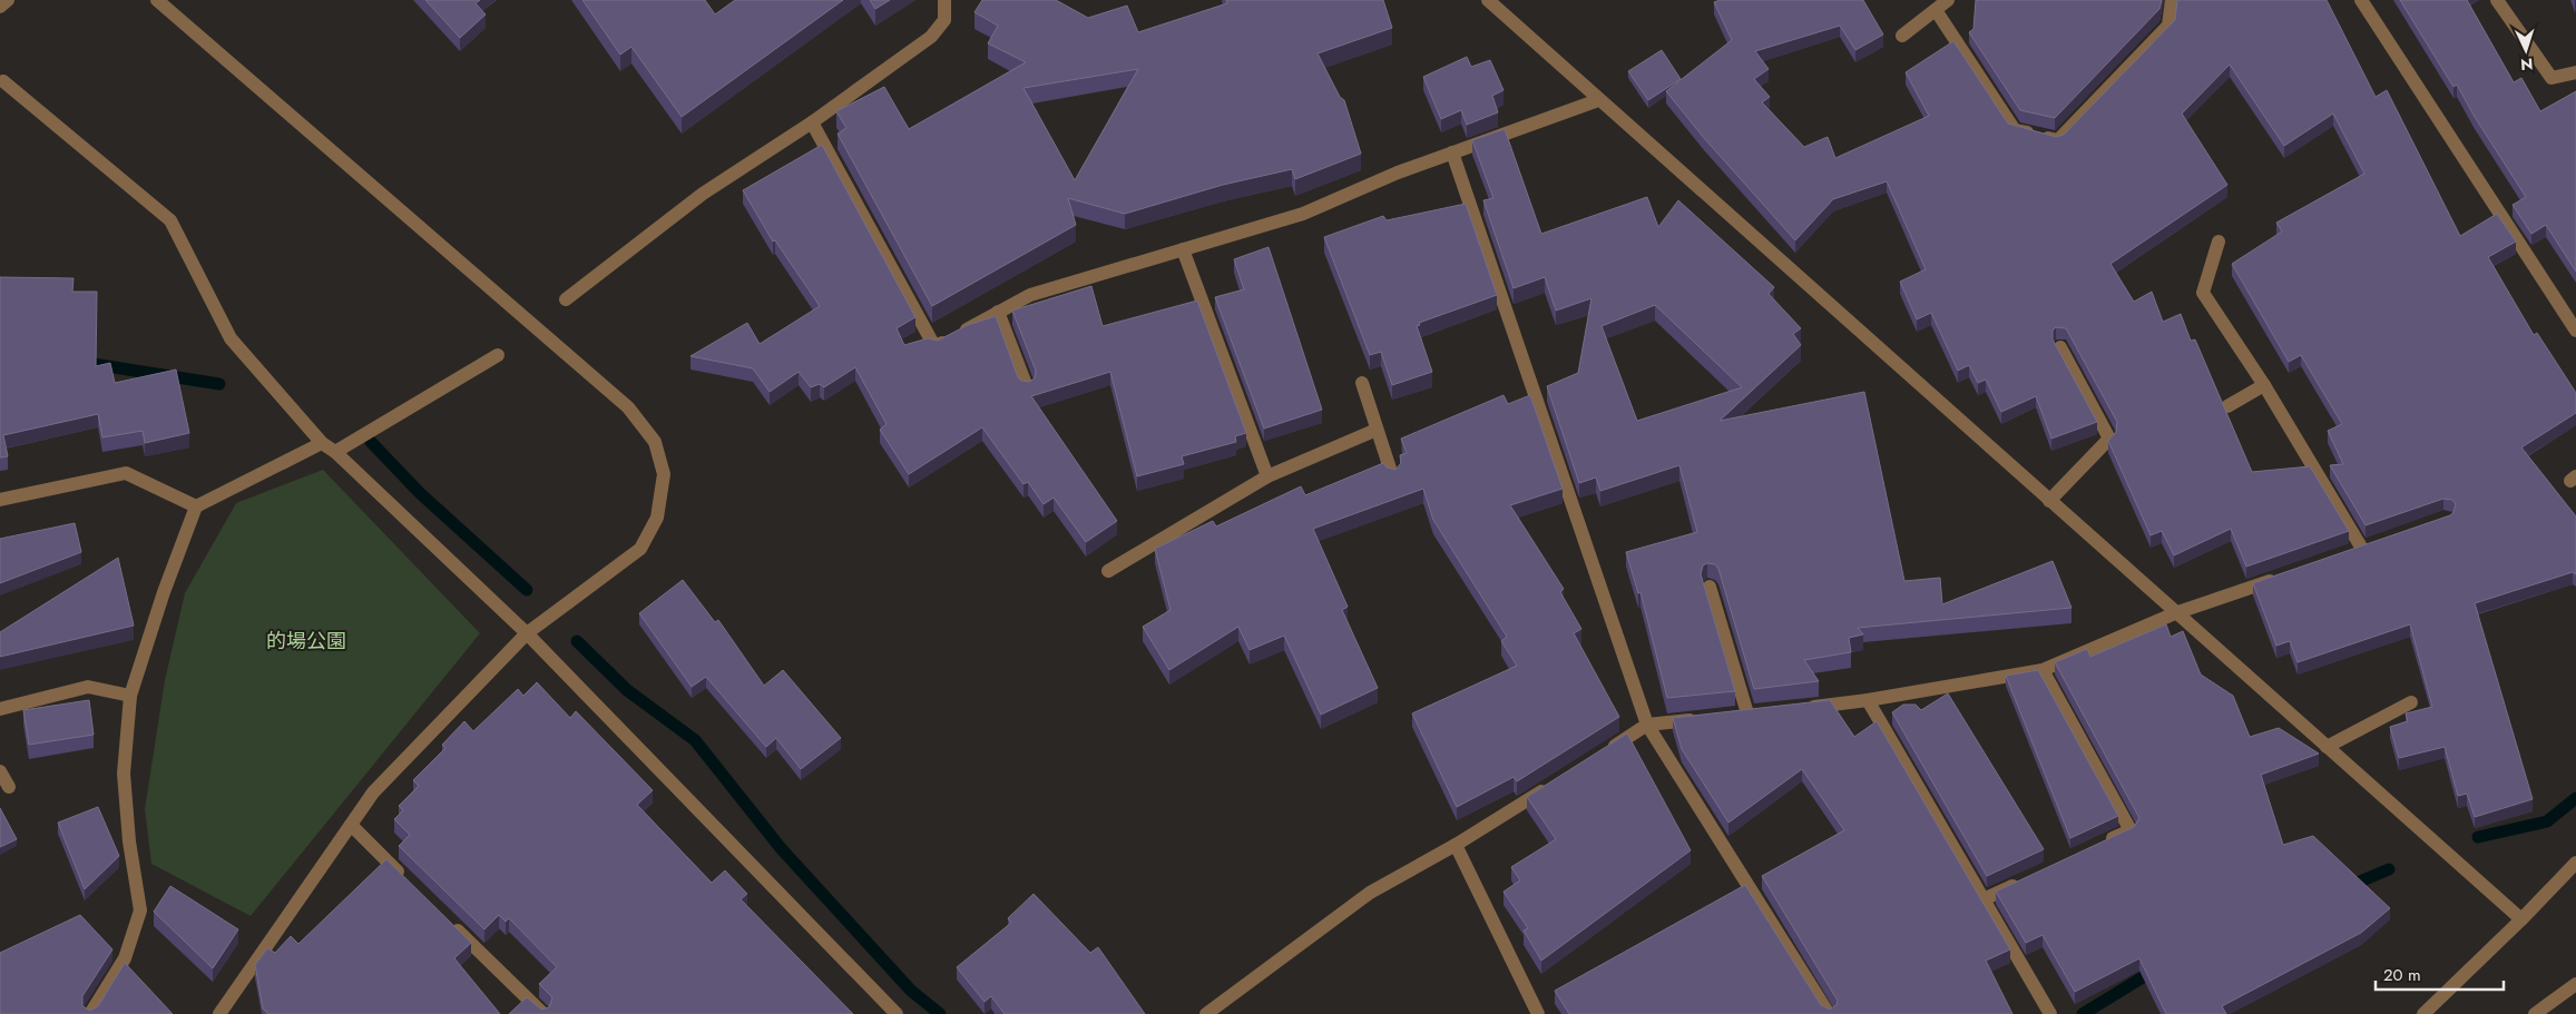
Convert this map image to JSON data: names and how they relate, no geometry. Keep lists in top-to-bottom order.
{
  "parks": ["的場公園"],
  "scale_bar": "20 m",
  "north": "bottom"
}
